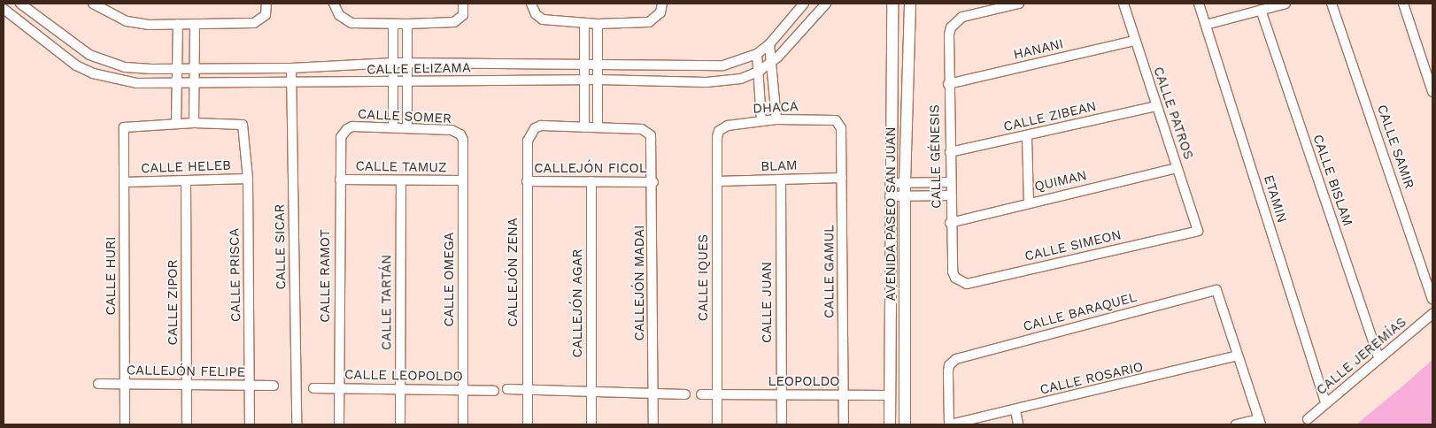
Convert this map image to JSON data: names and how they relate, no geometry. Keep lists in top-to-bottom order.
{
  "streets": {
    "street": [
      "HANANI",
      "CALLE ELIZAMA",
      "DHACA",
      "CALLE PATROS",
      "CALLE SOMER",
      "CALLE ZIBEAN",
      "CALLE SAMIR",
      "CALLE GÉNESIS",
      "BLAM",
      "CALLE HELEB",
      "CALLE TAMUZ",
      "CALLEJÓN FICOL",
      "CALLE BISLAM",
      "QUIMAN",
      "ETAMIN",
      "AVENIDA PASEO SAN JUAN",
      "CALLE SIMEON",
      "CALLE SICAR",
      "CALLE GAMUL",
      "CALLEJÓN ZENA",
      "CALLE PRISCA",
      "CALLE HURI",
      "CALLE RAMOT",
      "CALLE IQUES",
      "CALLE OMEGA",
      "CALLEJÓN MADAI",
      "CALLE ZIPOR",
      "CALLE TARTÁN",
      "CALLE JUAN",
      "CALLEJÓN AGAR",
      "CALLE BARAQUEL",
      "CALLE JEREMÍAS",
      "CALLEJÓN FELIPE",
      "CALLE LEOPOLDO",
      "CALLE ROSARIO",
      "LEOPOLDO"
    ]
  },
  "crossings": [
    ["HANANI", "CALLE PATROS"],
    ["HANANI", "CALLE GÉNESIS"],
    ["CALLE ELIZAMA", "CALLE SICAR"],
    ["DHACA", "CALLE GAMUL"],
    ["DHACA", "CALLE IQUES"],
    ["CALLE PATROS", "CALLE ZIBEAN"],
    ["CALLE PATROS", "QUIMAN"],
    ["CALLE PATROS", "CALLE SIMEON"],
    ["CALLE SOMER", "CALLE RAMOT"],
    ["CALLE SOMER", "CALLE OMEGA"],
    ["CALLE ZIBEAN", "CALLE GÉNESIS"],
    ["CALLE GÉNESIS", "QUIMAN"],
    ["CALLE GÉNESIS", "CALLE SIMEON"],
    ["BLAM", "CALLE GAMUL"],
    ["BLAM", "CALLE IQUES"],
    ["BLAM", "CALLE JUAN"],
    ["CALLE HELEB", "CALLE PRISCA"],
    ["CALLE HELEB", "CALLE HURI"],
    ["CALLE HELEB", "CALLE ZIPOR"],
    ["CALLE TAMUZ", "CALLE RAMOT"],
    ["CALLE TAMUZ", "CALLE OMEGA"],
    ["CALLE TAMUZ", "CALLE TARTÁN"],
    ["CALLEJÓN FICOL", "CALLEJÓN ZENA"],
    ["CALLEJÓN FICOL", "CALLEJÓN MADAI"],
    ["CALLEJÓN FICOL", "CALLEJÓN AGAR"],
    ["CALLE BISLAM", "CALLE JEREMÍAS"],
    ["ETAMIN", "CALLE JEREMÍAS"],
    ["AVENIDA PASEO SAN JUAN", "LEOPOLDO"],
    ["CALLE GAMUL", "LEOPOLDO"],
    ["CALLE PRISCA", "CALLEJÓN FELIPE"],
    ["CALLE HURI", "CALLEJÓN FELIPE"],
    ["CALLE RAMOT", "CALLE LEOPOLDO"],
    ["CALLE IQUES", "LEOPOLDO"],
    ["CALLE OMEGA", "CALLE LEOPOLDO"],
    ["CALLE ZIPOR", "CALLEJÓN FELIPE"],
    ["CALLE TARTÁN", "CALLE LEOPOLDO"],
    ["CALLE JUAN", "LEOPOLDO"],
    ["CALLE BARAQUEL", "CALLE ROSARIO"]
  ]
}
